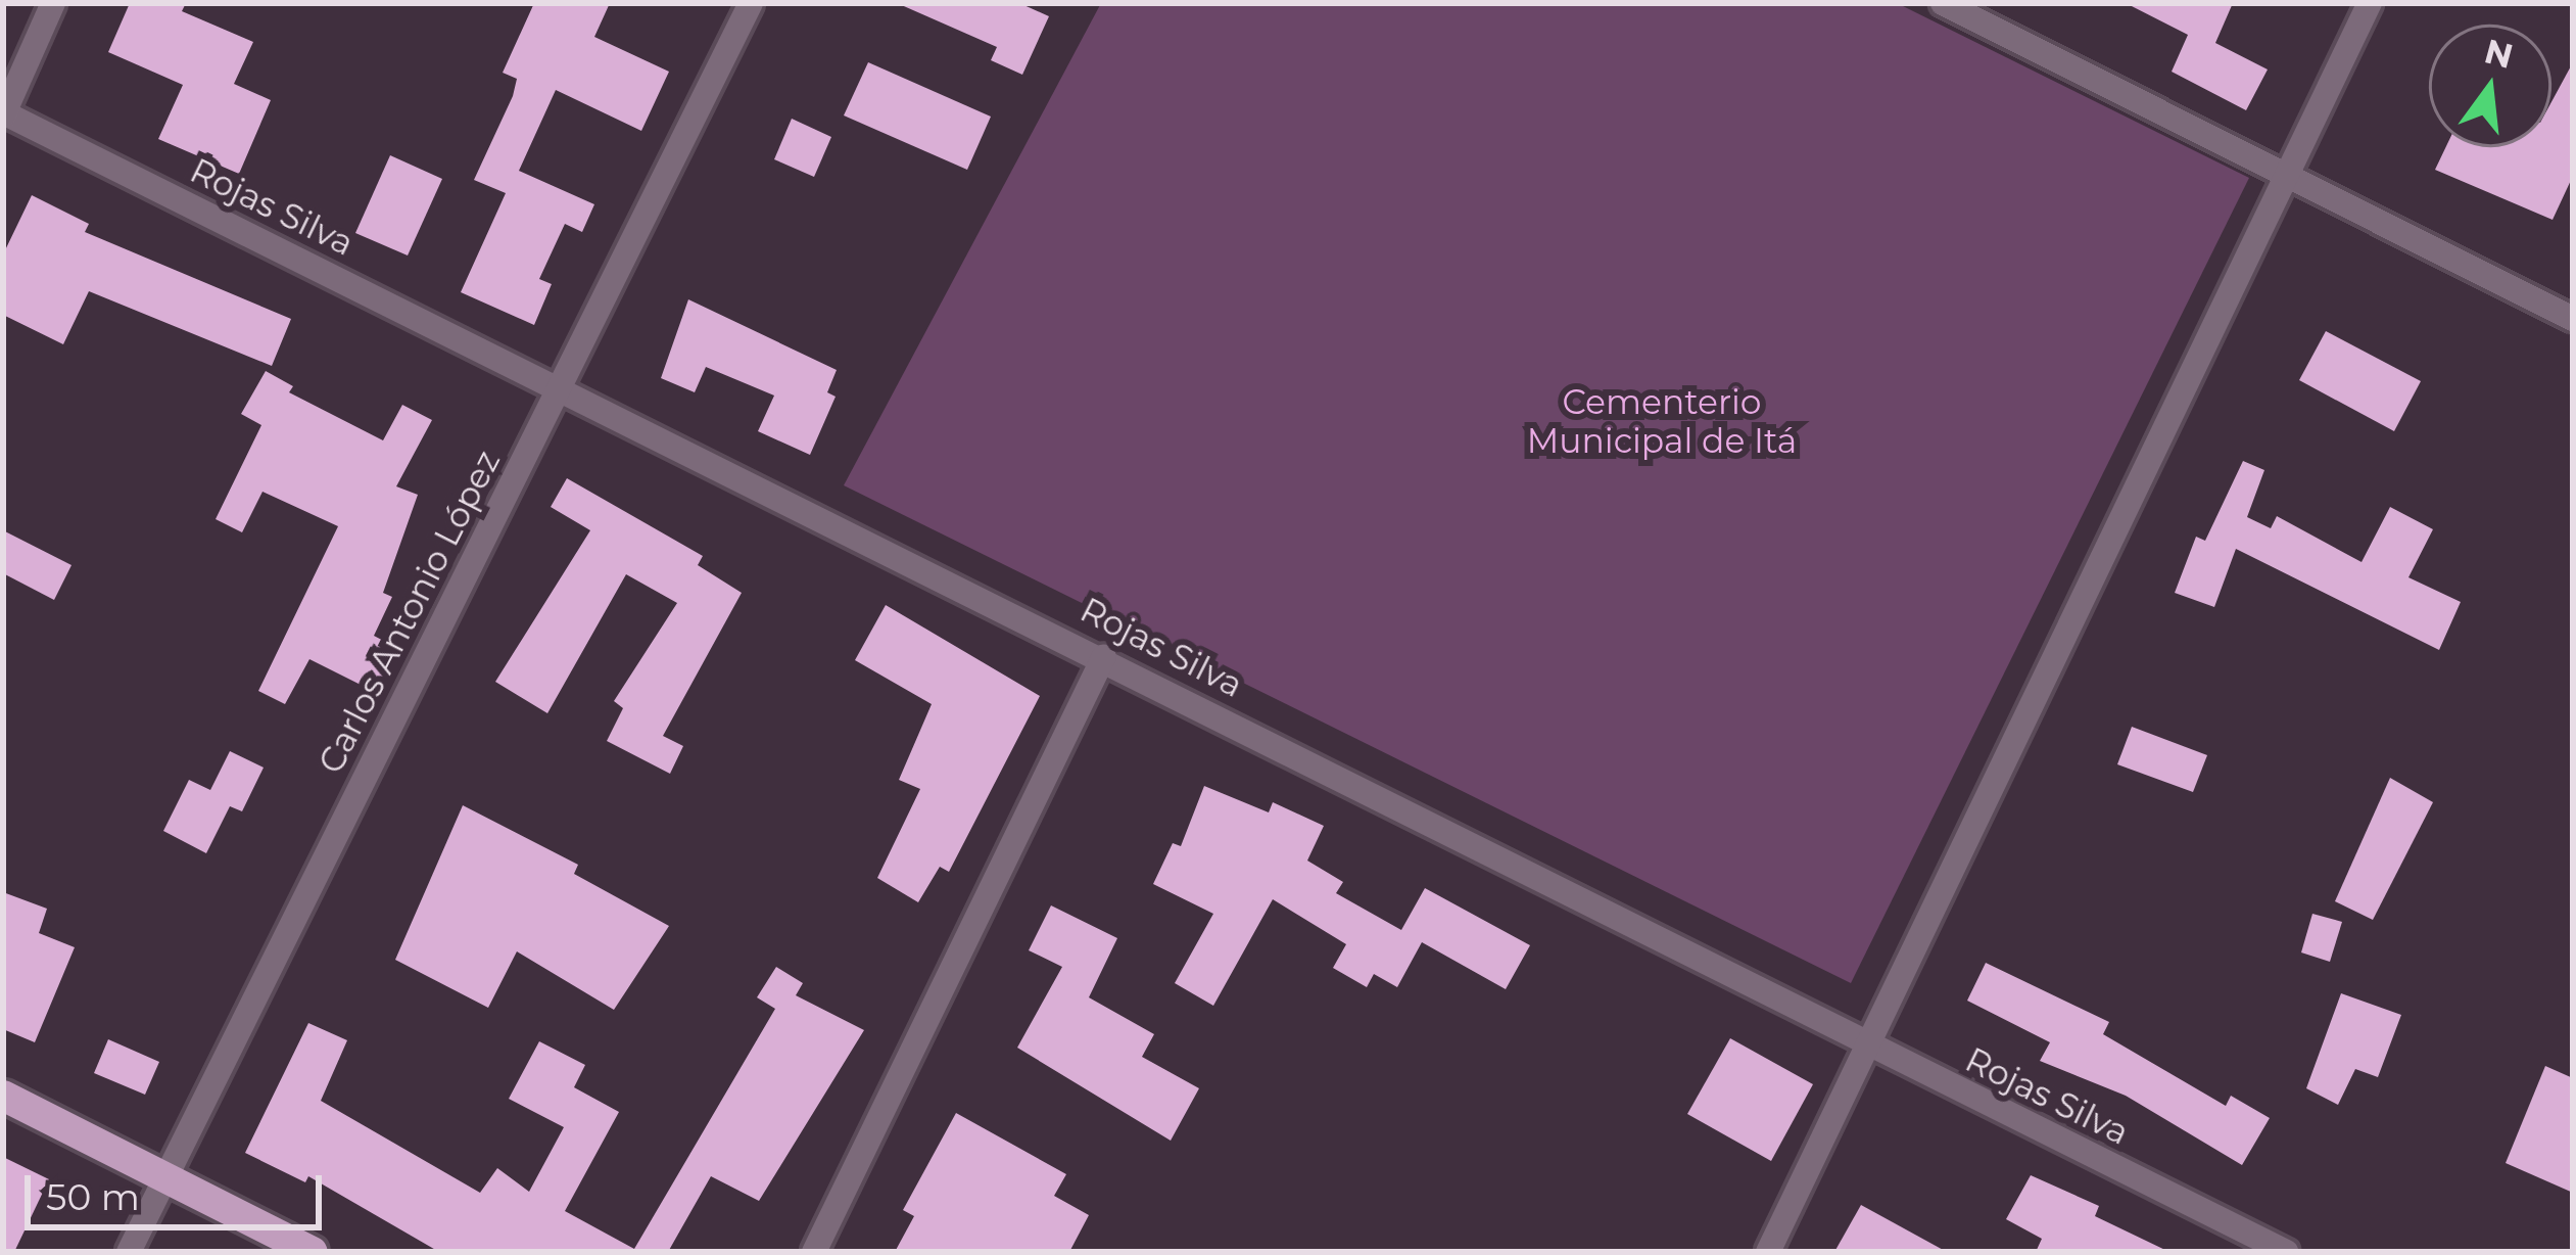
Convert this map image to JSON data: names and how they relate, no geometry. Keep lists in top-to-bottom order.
{
  "streets": {
    "street": ["Rojas Silva", "Carlos Antonio López"]
  },
  "crossings": [
    ["Rojas Silva", "Carlos Antonio López"]
  ],
  "parks": ["Cementerio Municipal de Itá"],
  "scale_bar": "50 m",
  "north": "top"
}
